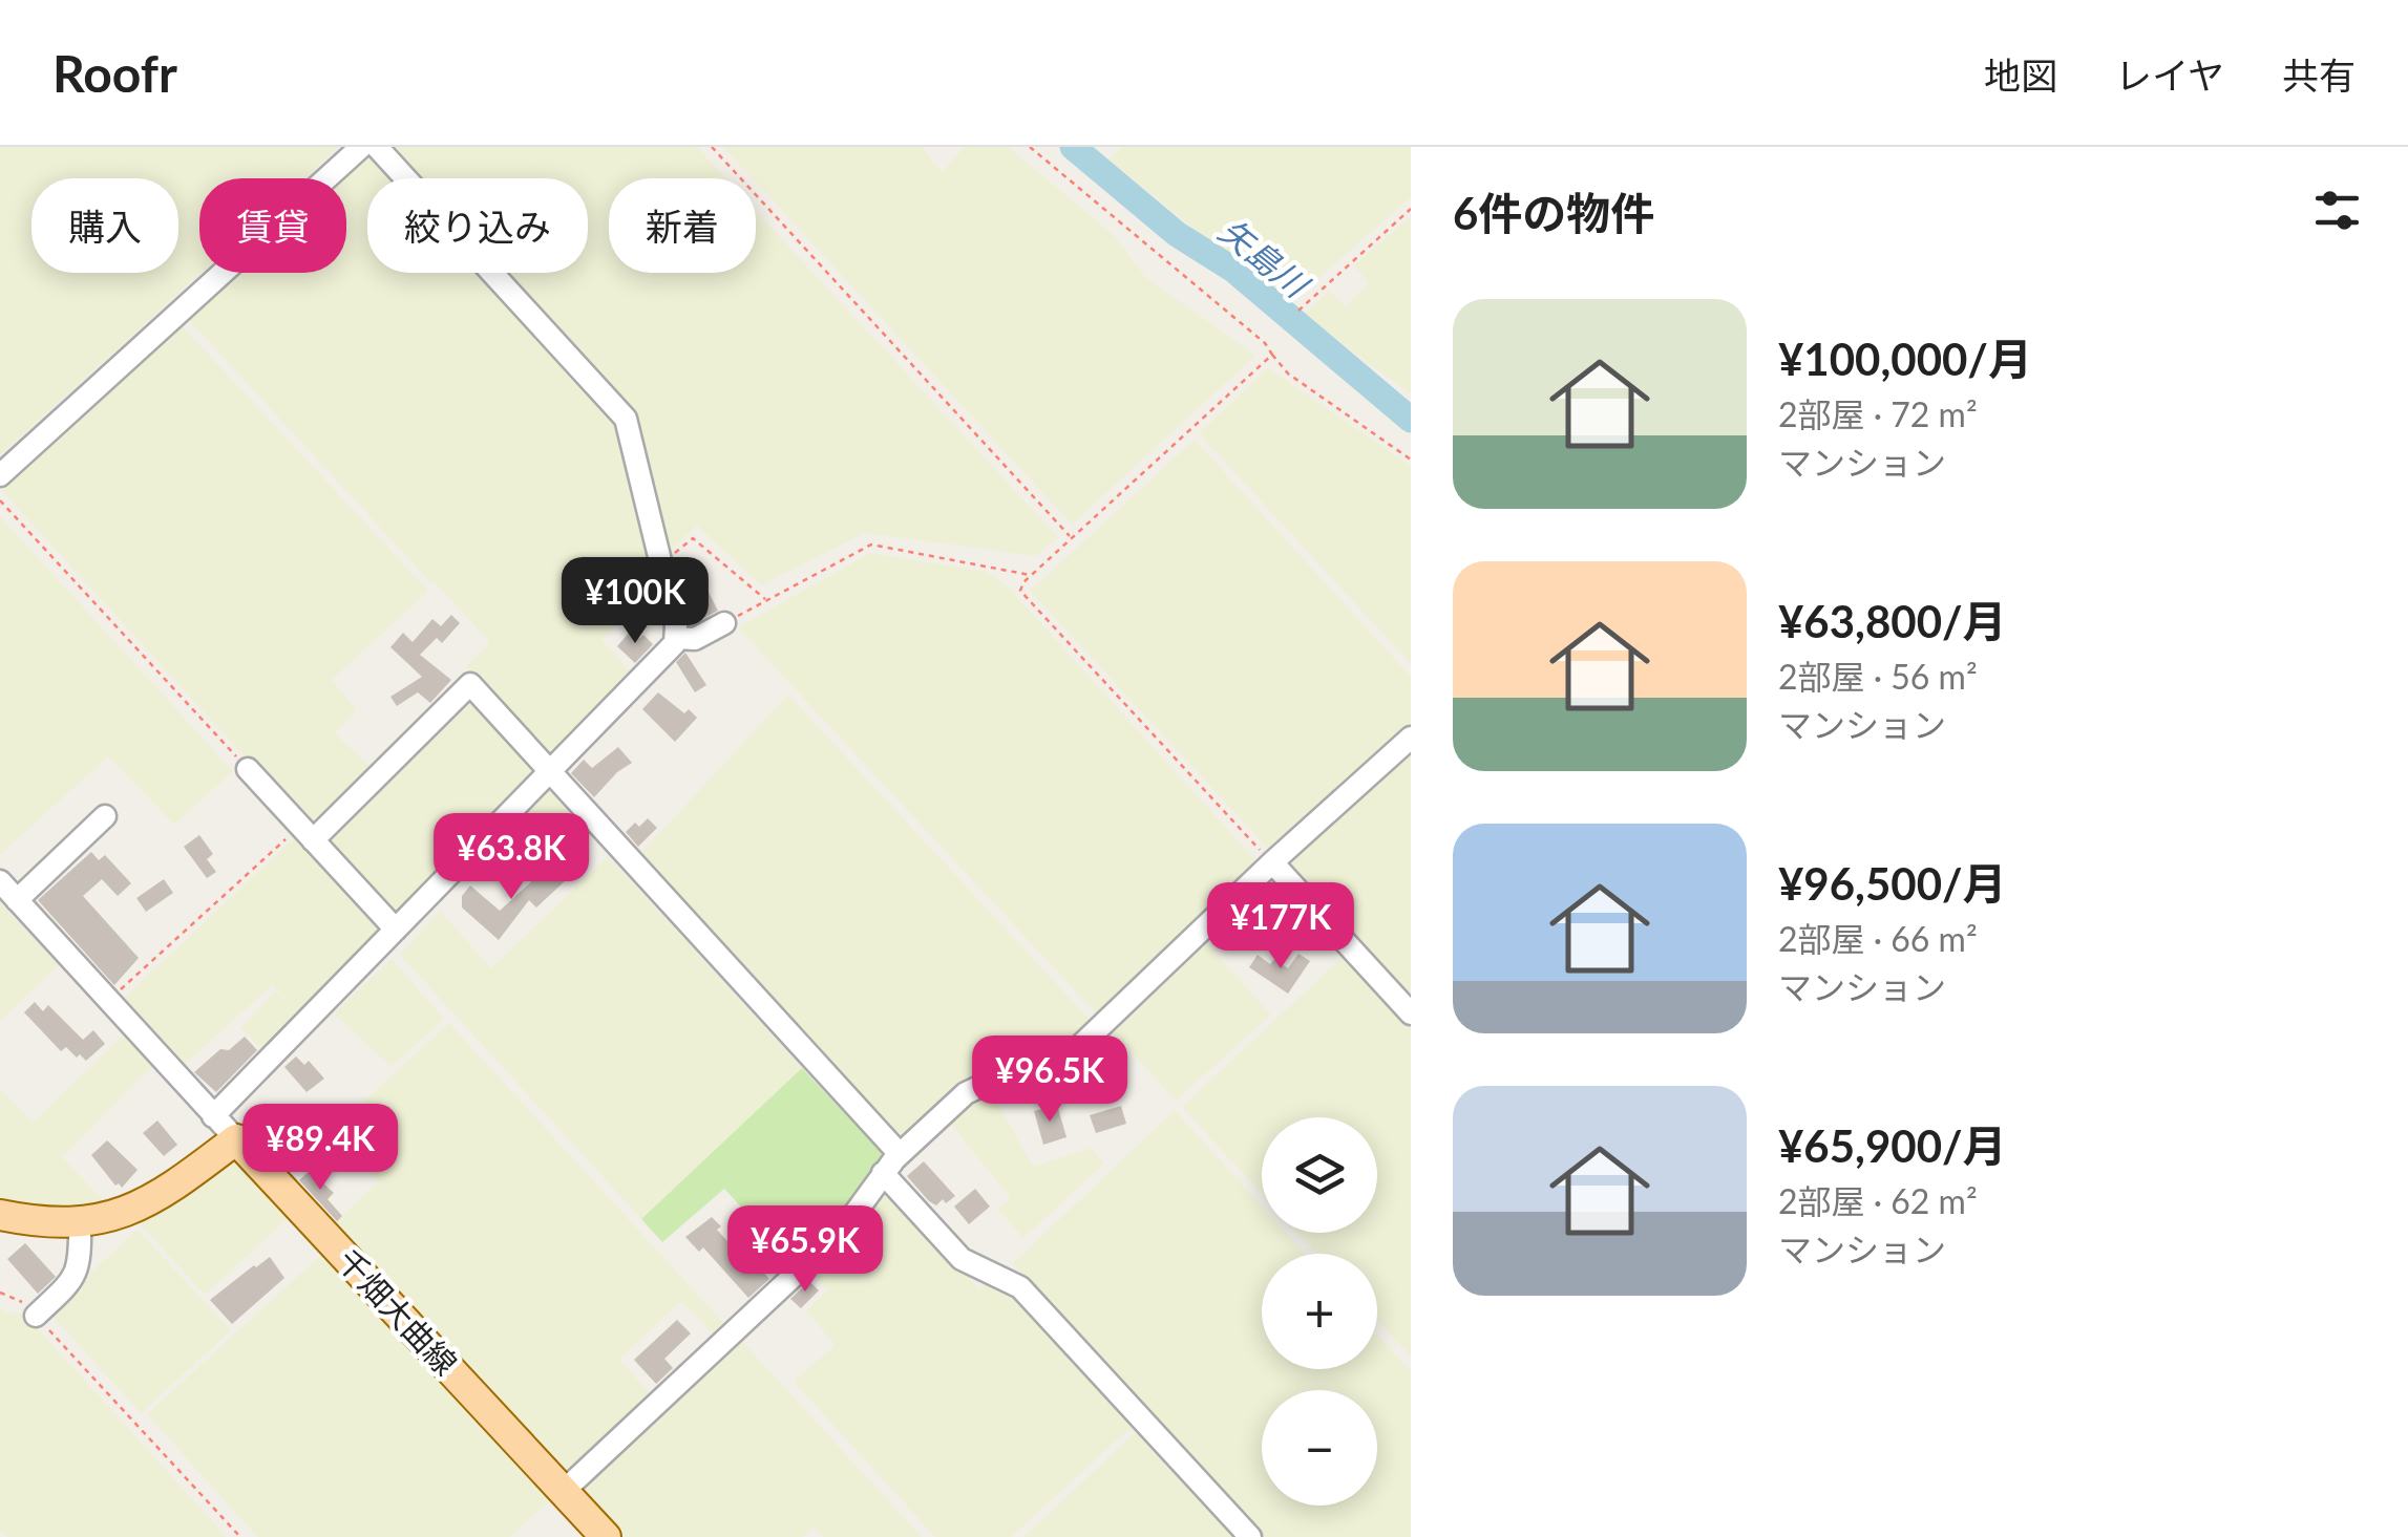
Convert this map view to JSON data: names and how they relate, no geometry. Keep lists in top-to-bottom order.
{
  "streets": {
    "main road": ["千畑大曲線"]
  },
  "water": ["矢島川"],
  "page": {
    "header": "Roofr",
    "nav": ["地図", "レイヤ", "共有"],
    "heading": "6件の物件",
    "chip": [
      "購入",
      "賃貸",
      "絞り込み",
      "新着"
    ],
    "list": [
      {
        "name": "¥100,000/月",
        "note": "2部屋 · 72 m² · マンション"
      },
      {
        "name": "¥63,800/月",
        "note": "2部屋 · 56 m² · マンション"
      },
      {
        "name": "¥96,500/月",
        "note": "2部屋 · 66 m² · マンション"
      },
      {
        "name": "¥65,900/月",
        "note": "2部屋 · 62 m² · マンション"
      }
    ],
    "price": [
      "¥100K",
      "¥63.8K",
      "¥177K",
      "¥96.5K",
      "¥89.4K",
      "¥65.9K"
    ],
    "map_buttons": ["+", "−"]
  }
}
